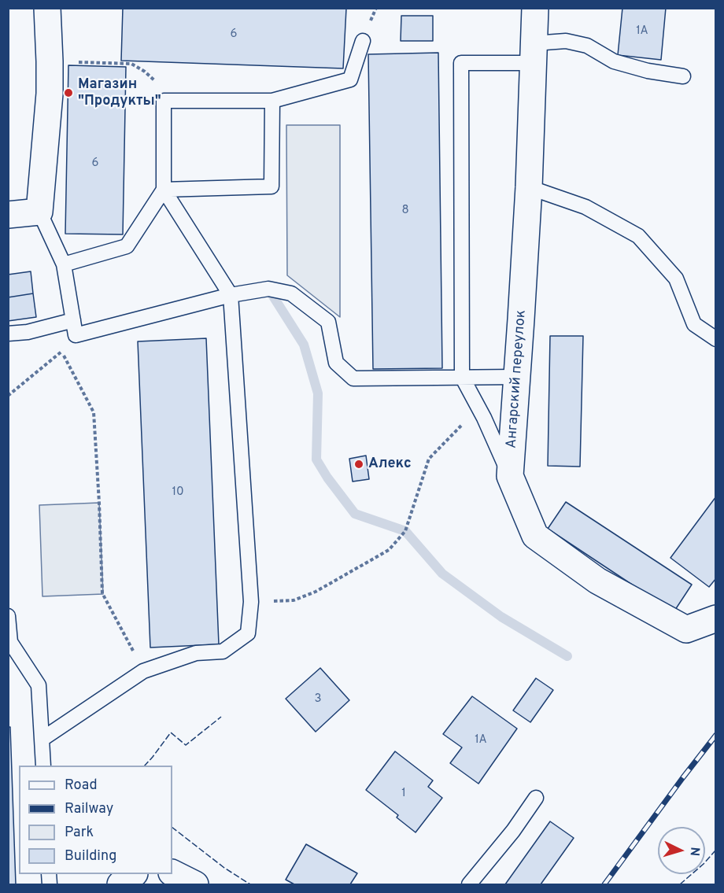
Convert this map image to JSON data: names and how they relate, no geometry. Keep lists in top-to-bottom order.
{
  "streets": {
    "street": ["Ангарский переулок"]
  },
  "places": ["Магазин \"Продукты\"", "Алекс"],
  "house_numbers": [
    "1А",
    "6",
    "6",
    "8",
    "10",
    "3",
    "1А",
    "1"
  ],
  "legend": [
    "Road",
    "Railway",
    "Park",
    "Building"
  ],
  "north": "right"
}
